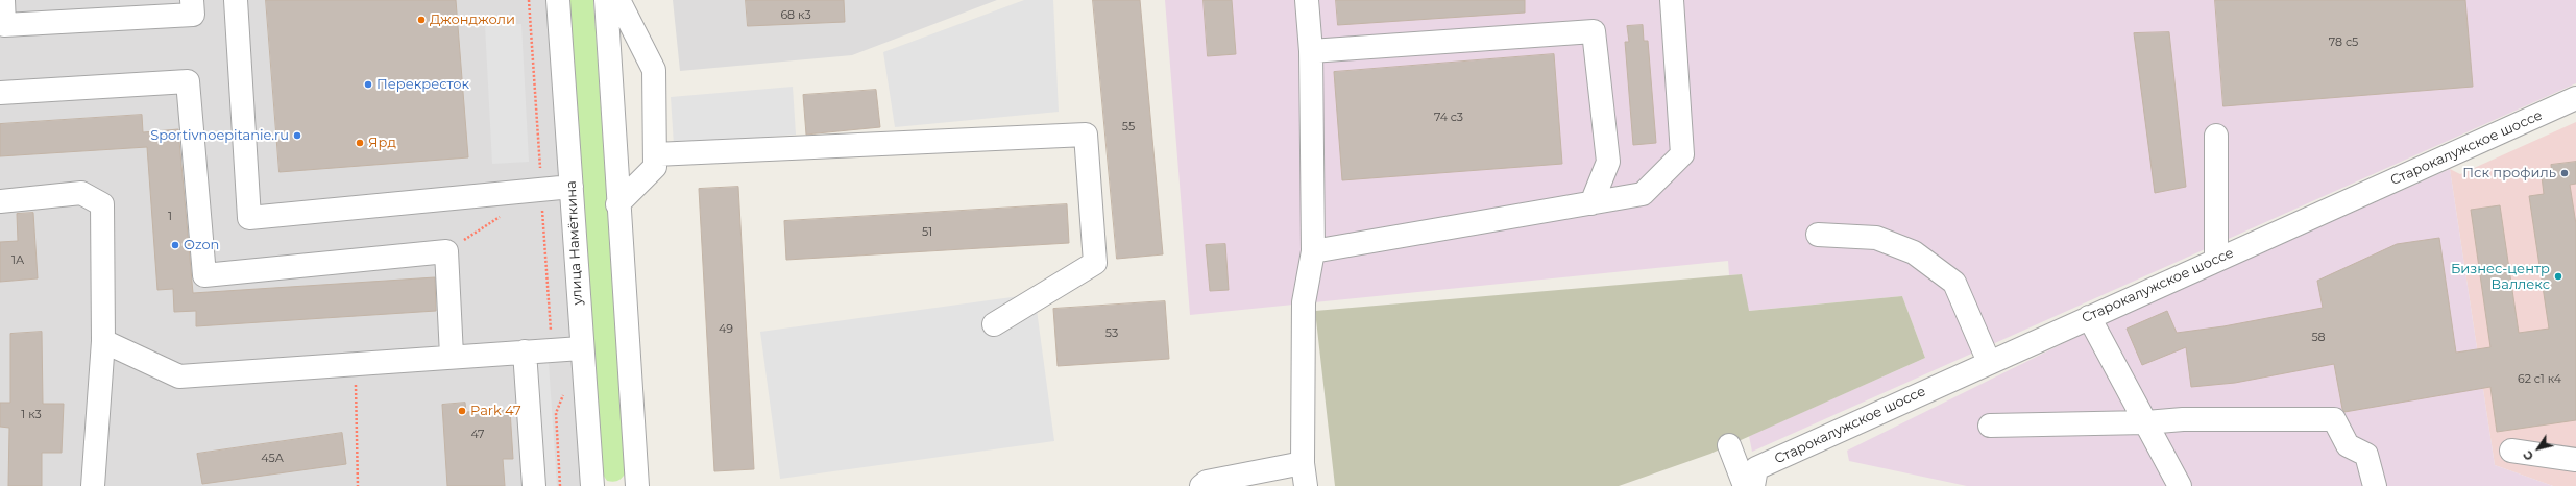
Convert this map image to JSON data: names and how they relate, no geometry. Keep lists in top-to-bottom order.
{
  "streets": {
    "street": ["Старокалужское шоссе", "улица Намёткина"]
  },
  "places": [
    "Джонджоли",
    "Перекресток",
    "Sportivnoepitanie.ru",
    "Ярд",
    "Пск профиль",
    "Ozon",
    "Бизнес-центр Валлекс",
    "Park 47"
  ],
  "house_numbers": [
    "68 к3",
    "78 с5",
    "74 с3",
    "55",
    "1",
    "51",
    "1А",
    "49",
    "53",
    "58",
    "62 с1 к4",
    "1 к3",
    "47",
    "45А"
  ],
  "north": "bottom left"
}
